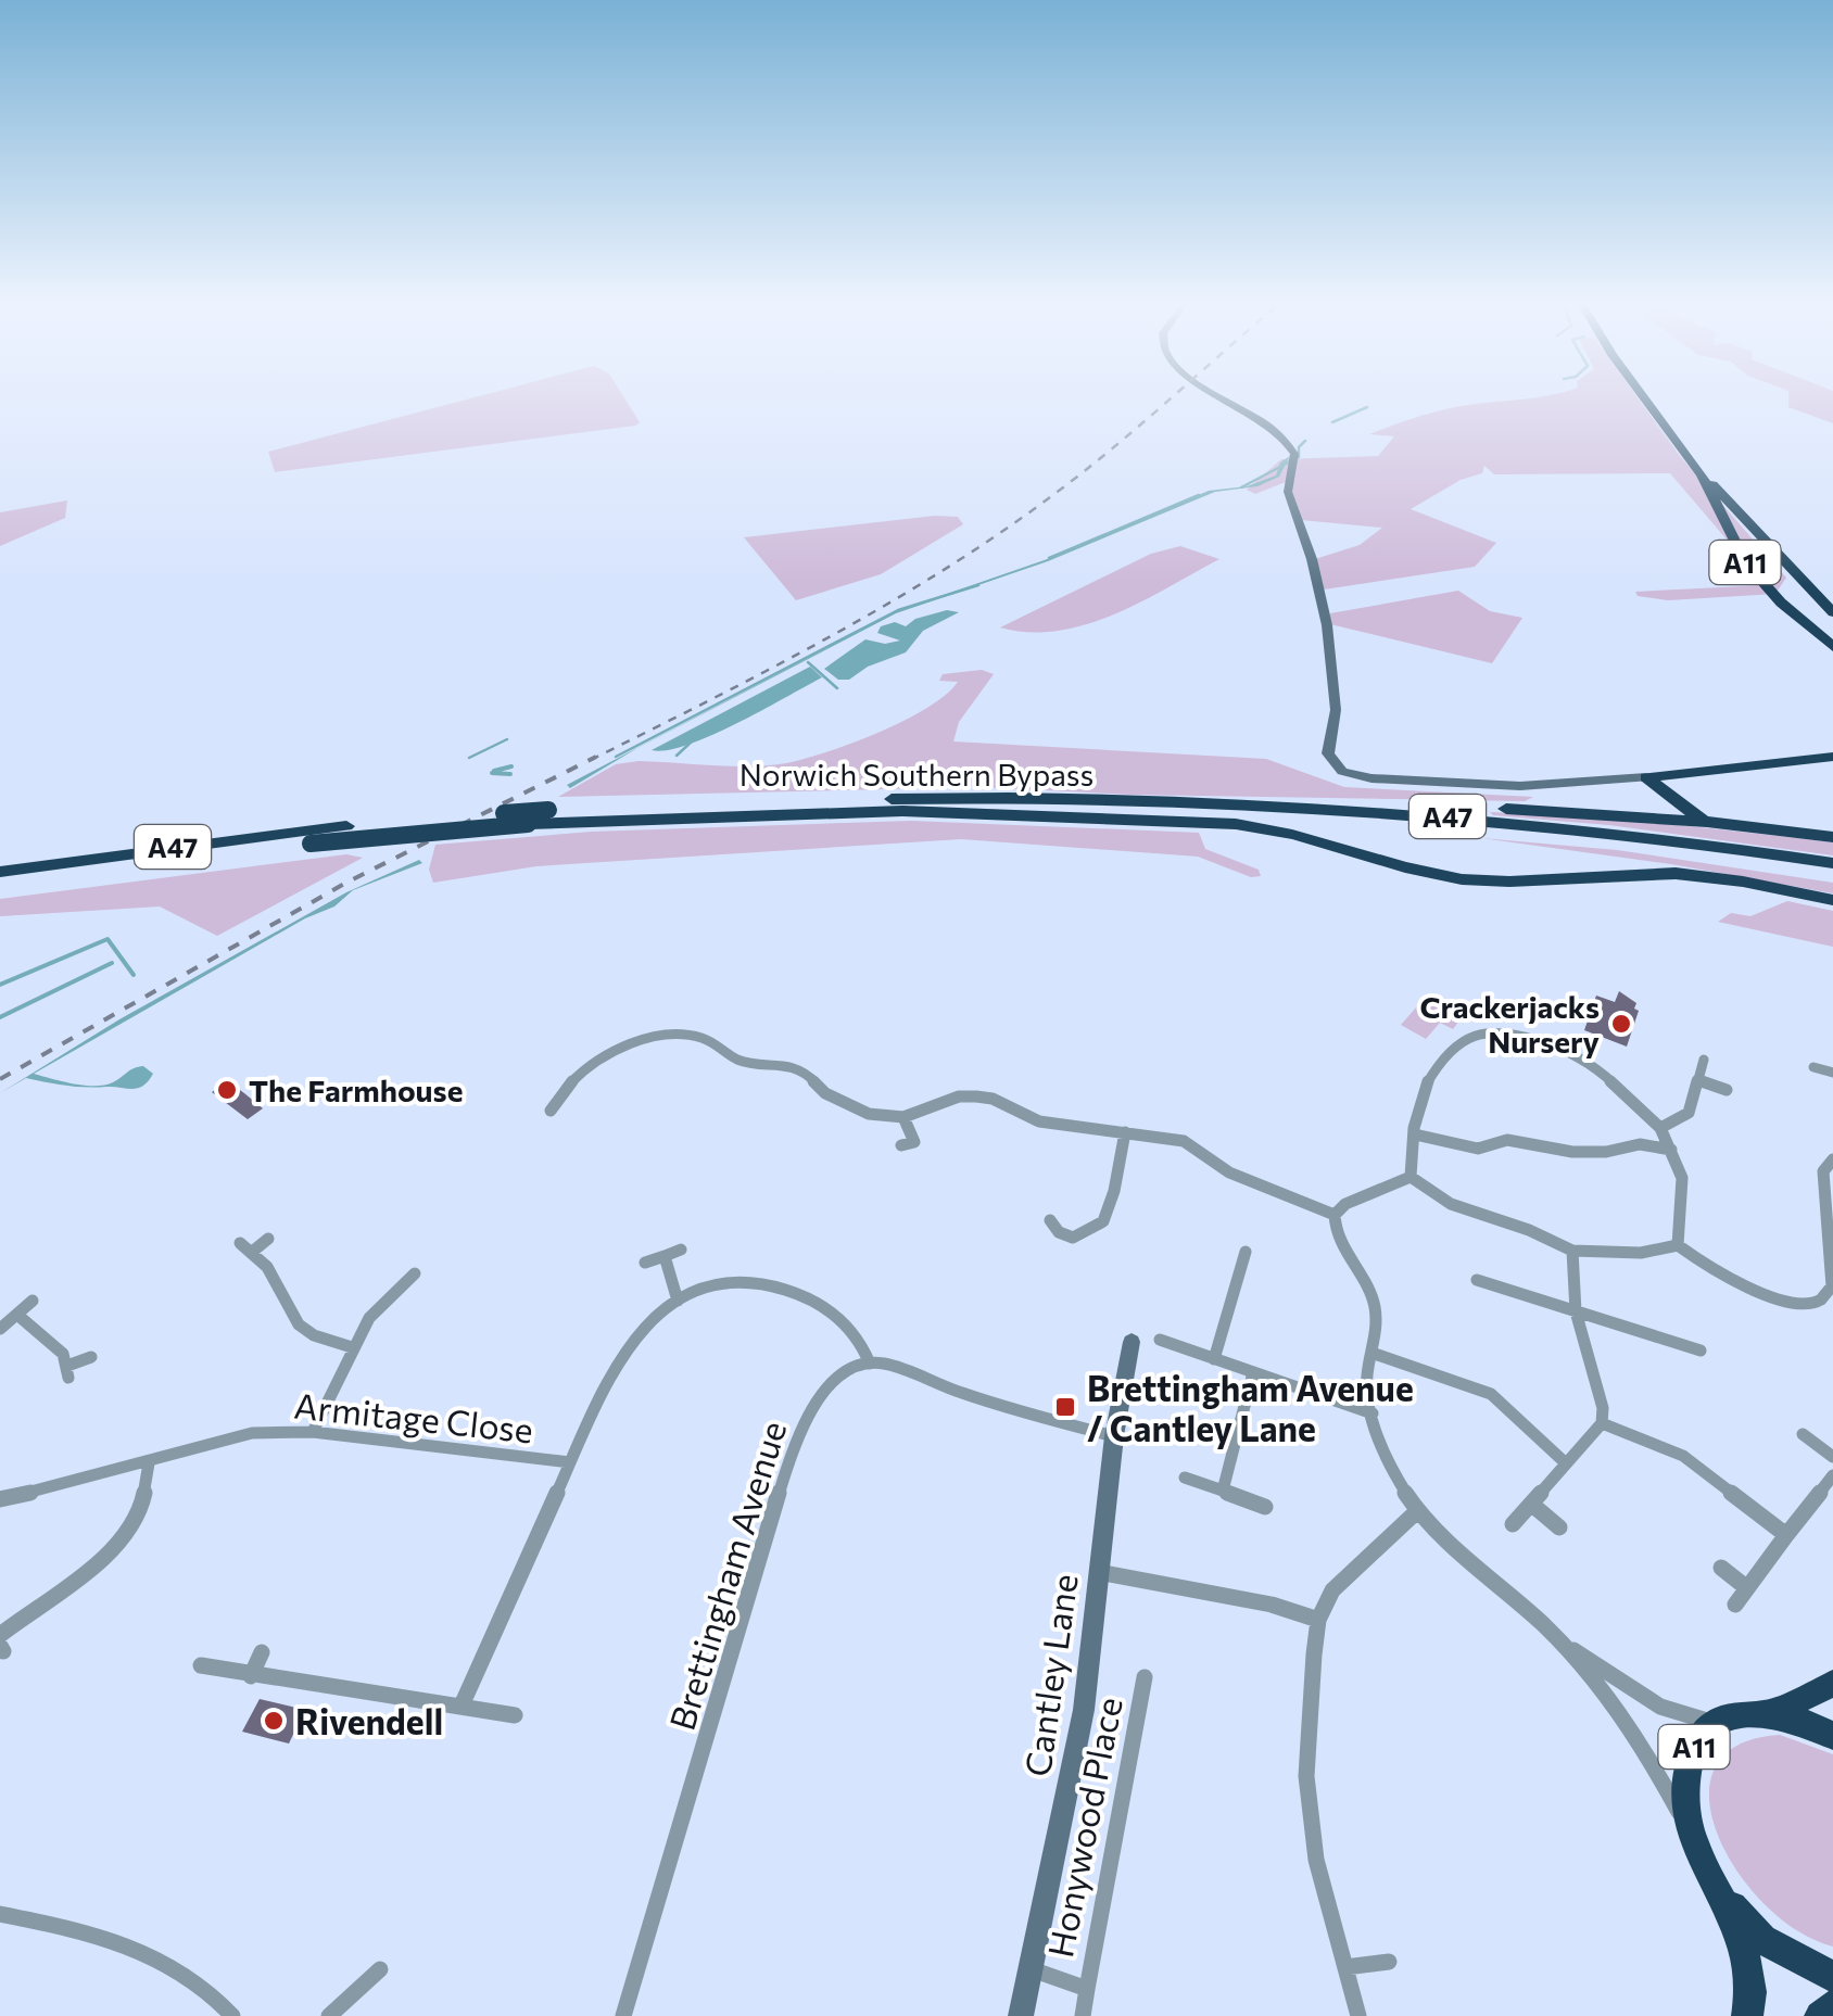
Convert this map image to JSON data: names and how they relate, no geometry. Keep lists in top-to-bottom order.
{
  "streets": {
    "highway": ["A11", "Norwich Southern Bypass", "A47"],
    "street": [
      "Armitage Close",
      "Brettingham Avenue",
      "Cantley Lane",
      "Honywood Place"
    ]
  },
  "crossings": [
    ["Norwich Southern Bypass", "A47"],
    ["Cantley Lane", "Honywood Place"]
  ],
  "places": {
    "other": ["Crackerjacks Nursery", "The Farmhouse", "Rivendell"],
    "transit": ["Brettingham Avenue / Cantley Lane"]
  }
}
